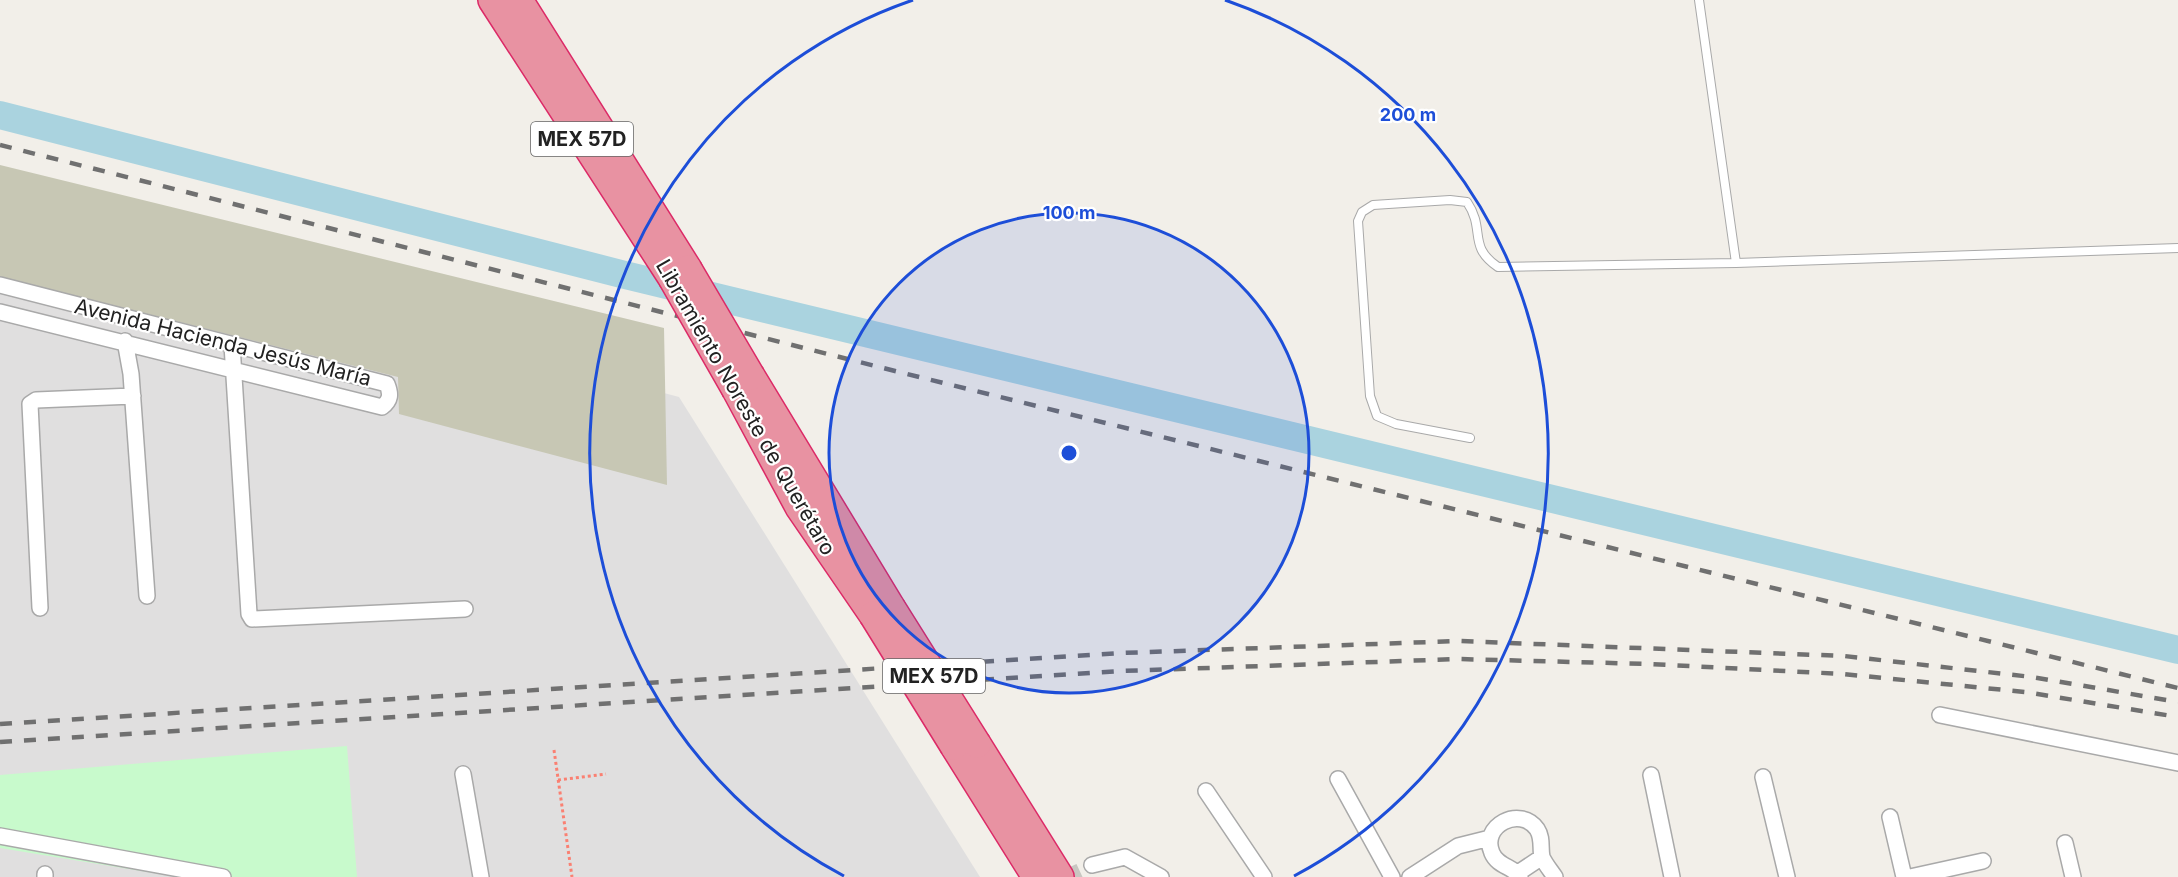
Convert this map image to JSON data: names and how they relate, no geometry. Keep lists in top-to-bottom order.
{
  "streets": {
    "highway": ["MEX 57D", "Libramiento Noreste de Querétaro"],
    "street": ["Avenida Hacienda Jesús María"]
  },
  "rings": ["200 m", "100 m"]
}
